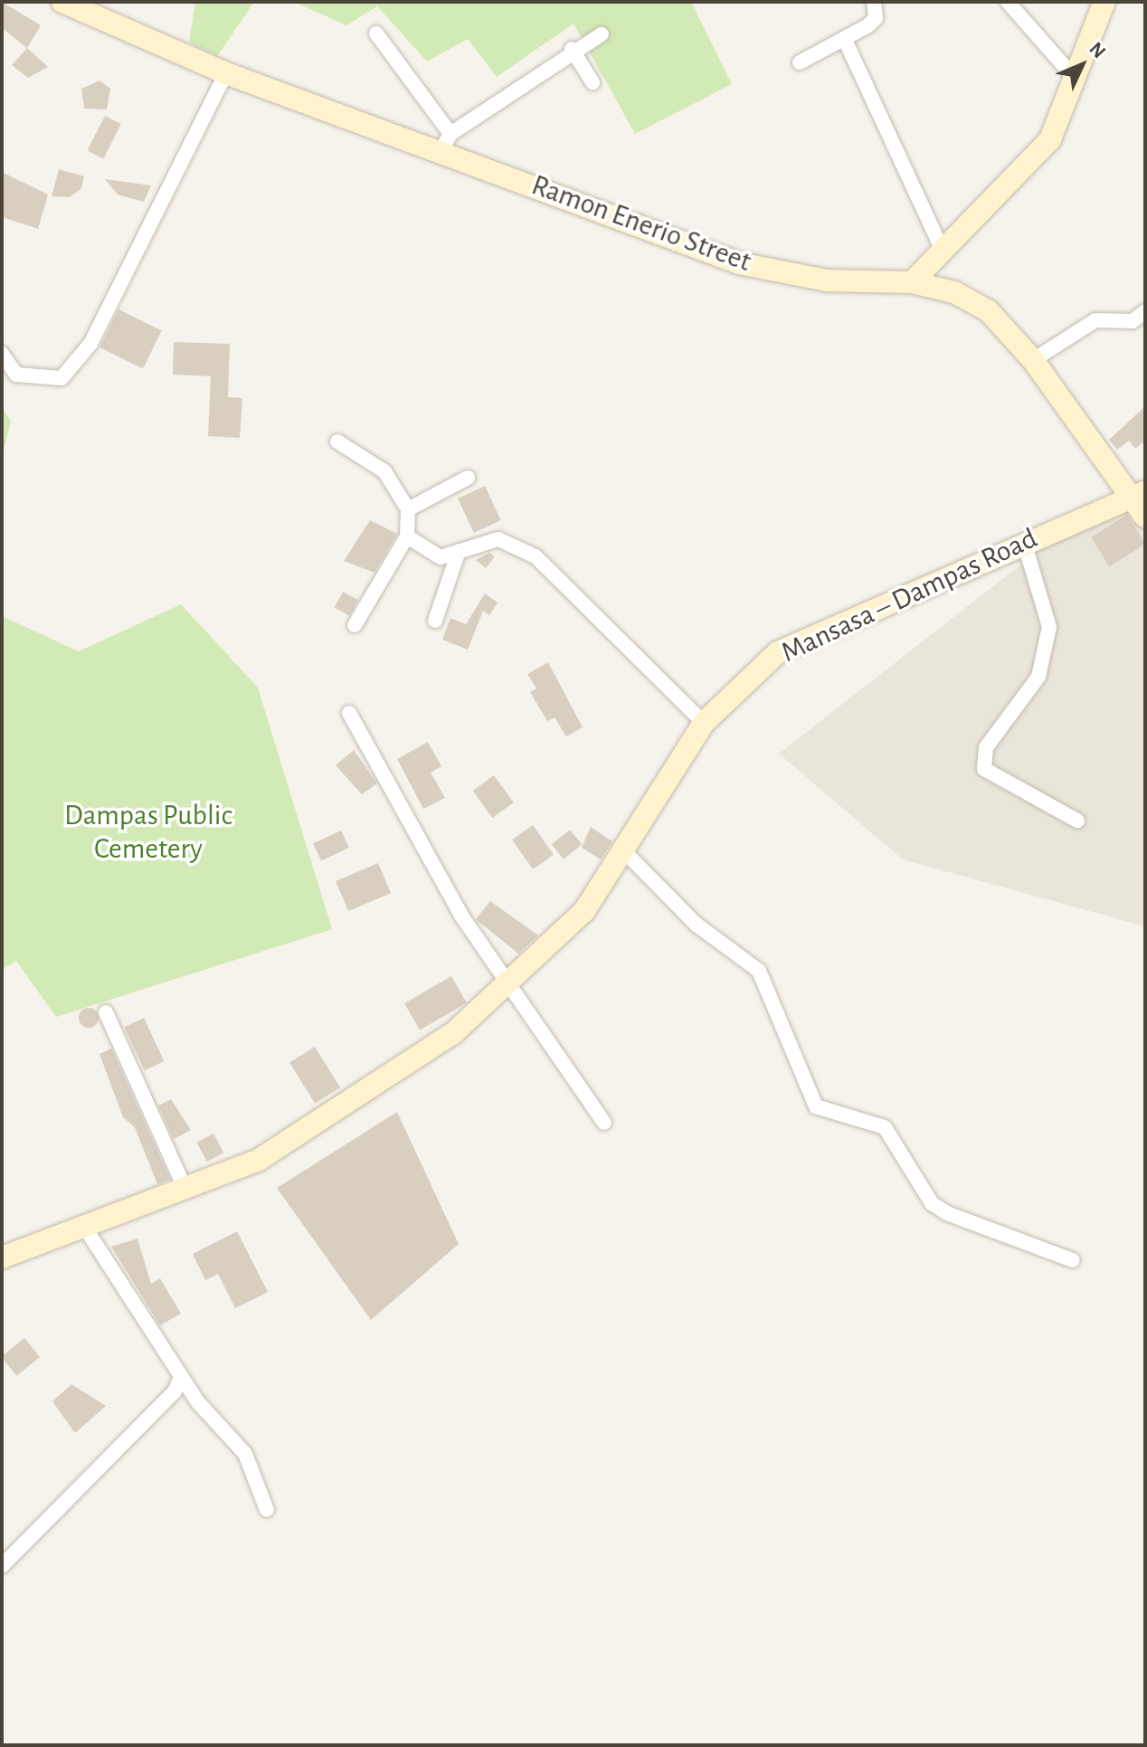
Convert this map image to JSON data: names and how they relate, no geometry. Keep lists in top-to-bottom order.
{
  "streets": {
    "street": ["Ramon Enerio Street", "Mansasa – Dampas Road"]
  },
  "crossings": [
    ["Ramon Enerio Street", "Mansasa – Dampas Road"]
  ],
  "parks": ["Dampas Public Cemetery"],
  "north": "top right"
}
